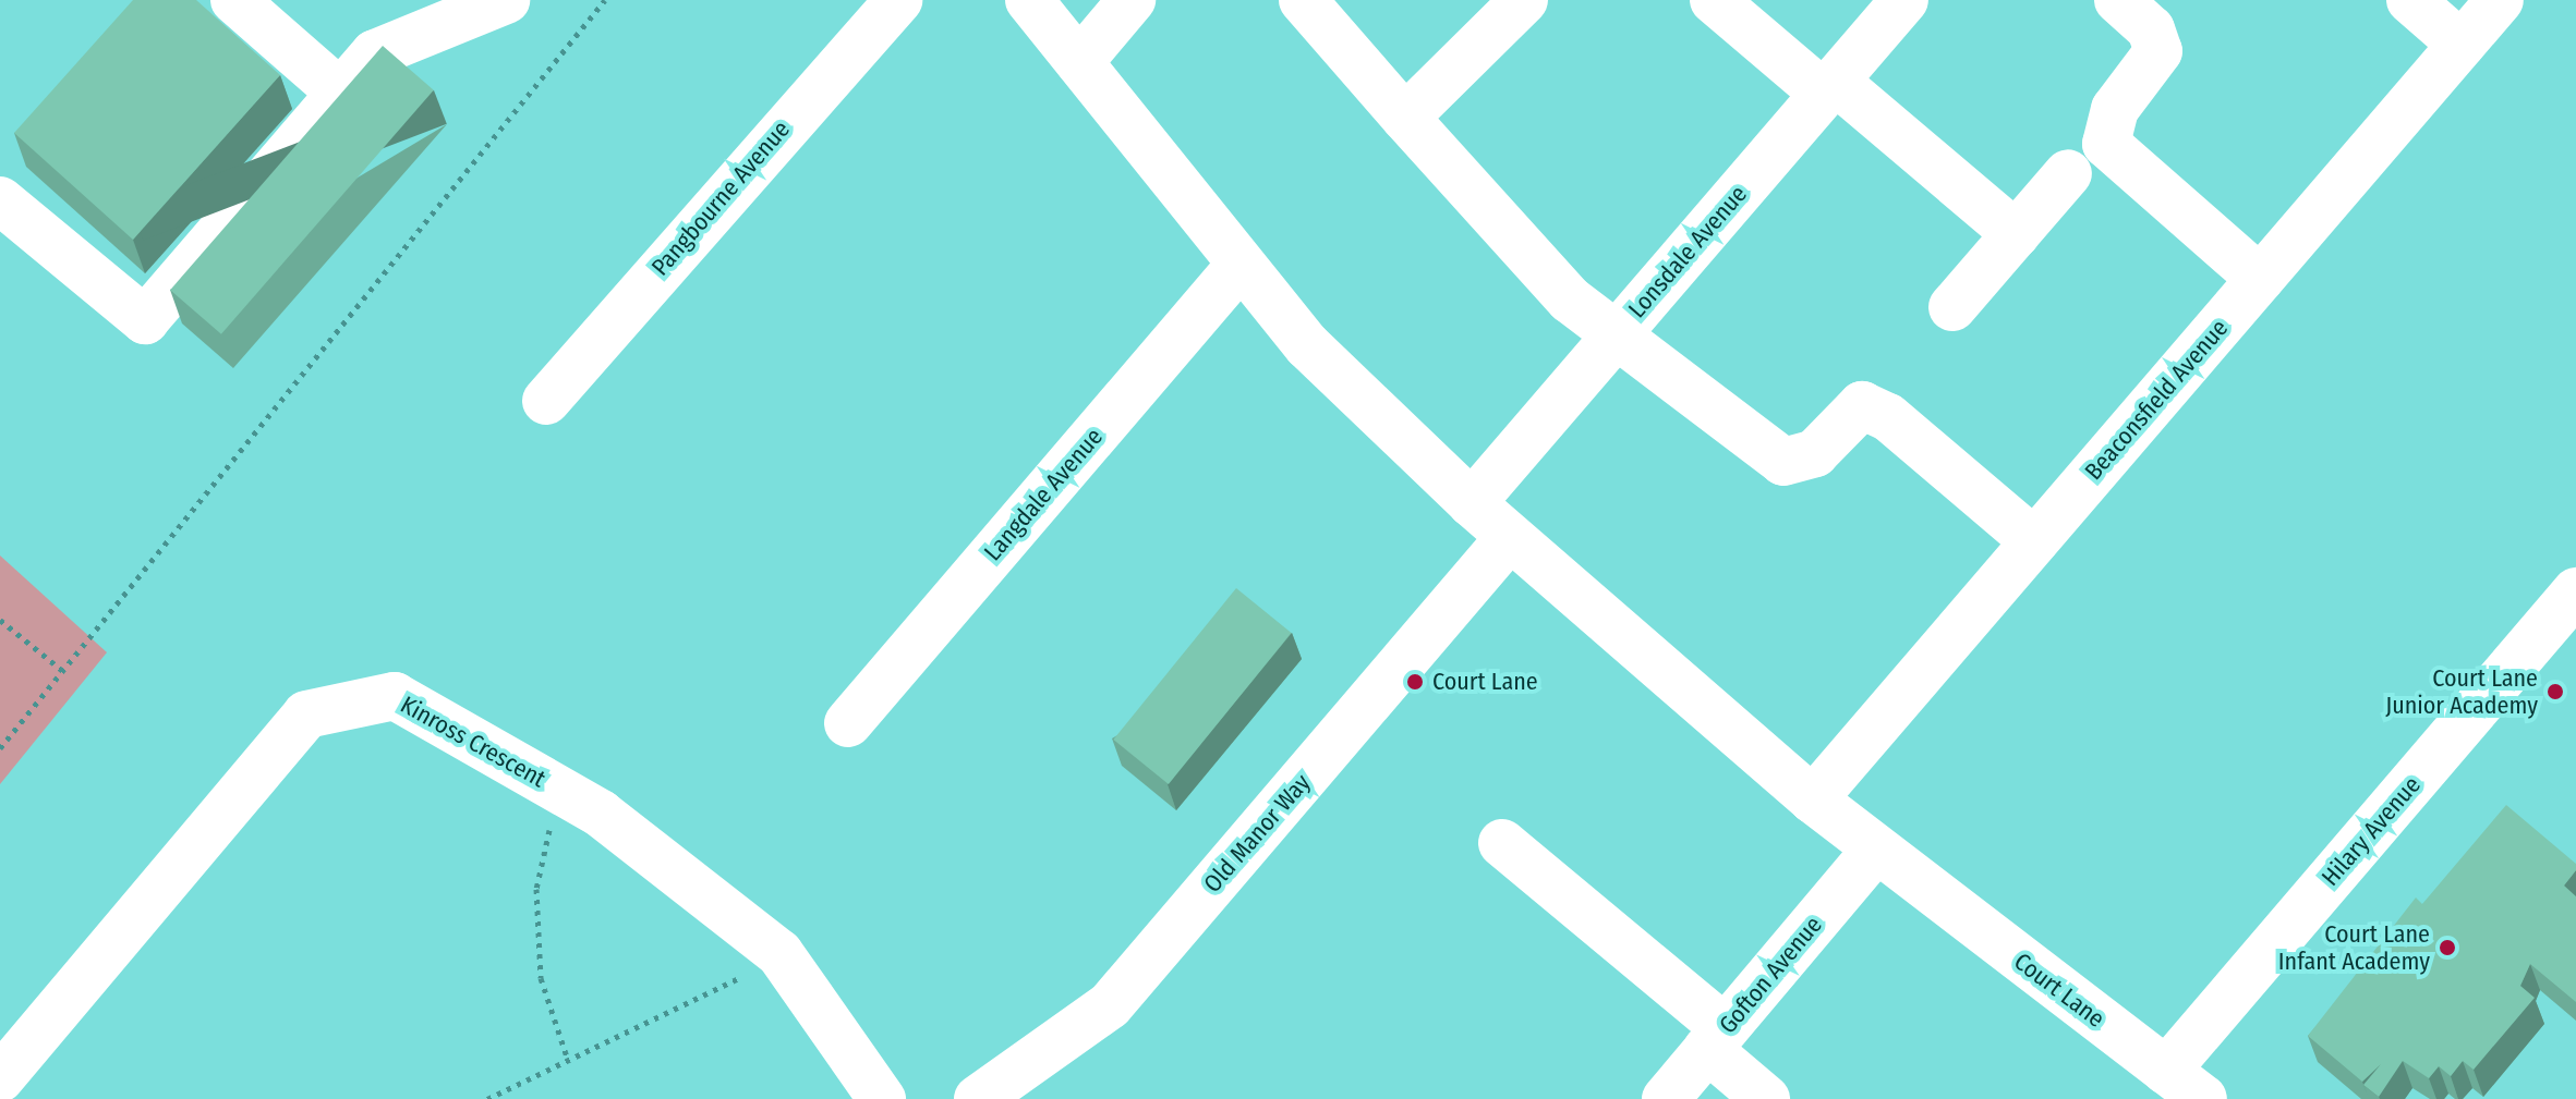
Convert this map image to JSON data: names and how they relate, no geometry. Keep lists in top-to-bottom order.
{
  "streets": {
    "street": [
      "Pangbourne Avenue",
      "Lonsdale Avenue",
      "Beaconsfield Avenue",
      "Langdale Avenue",
      "Kinross Crescent",
      "Hilary Avenue",
      "Old Manor Way",
      "Gofton Avenue",
      "Court Lane"
    ]
  },
  "crossings": [
    ["Lonsdale Avenue", "Court Lane"],
    ["Beaconsfield Avenue", "Court Lane"],
    ["Langdale Avenue", "Court Lane"],
    ["Hilary Avenue", "Court Lane"],
    ["Old Manor Way", "Court Lane"],
    ["Gofton Avenue", "Court Lane"]
  ],
  "places": ["Court Lane", "Court Lane Junior Academy", "Court Lane Infant Academy"]
}
